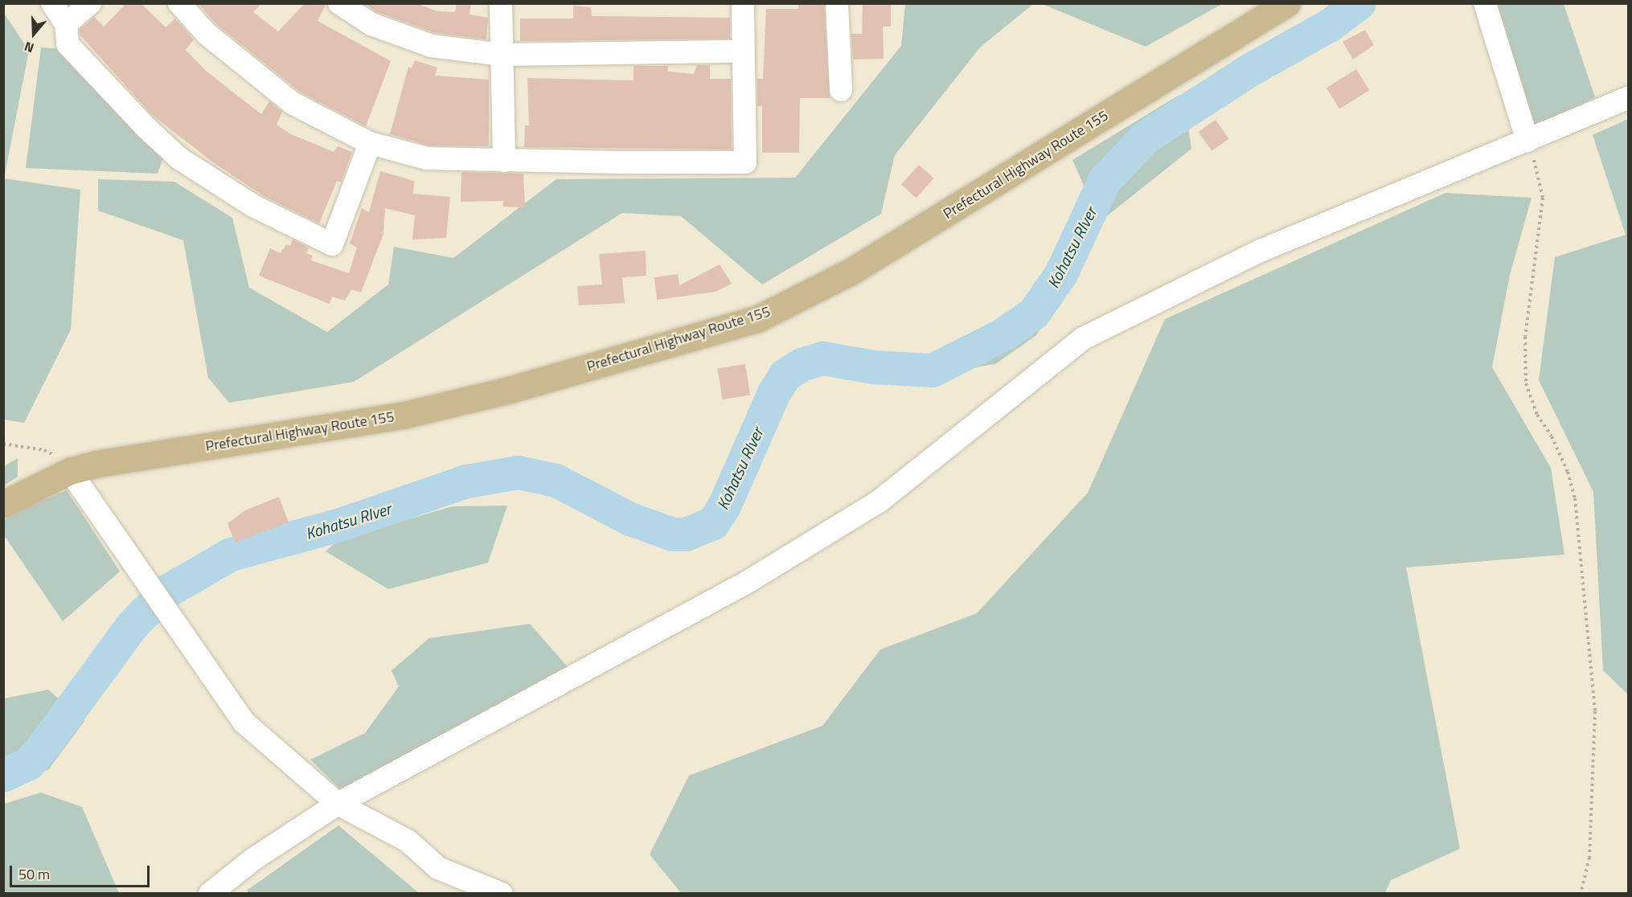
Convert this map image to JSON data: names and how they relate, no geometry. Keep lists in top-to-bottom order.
{
  "streets": {
    "main road": ["Prefectural Highway Route 155"]
  },
  "water": ["Kohatsu RIver"],
  "scale_bar": "50 m",
  "north": "bottom"
}
